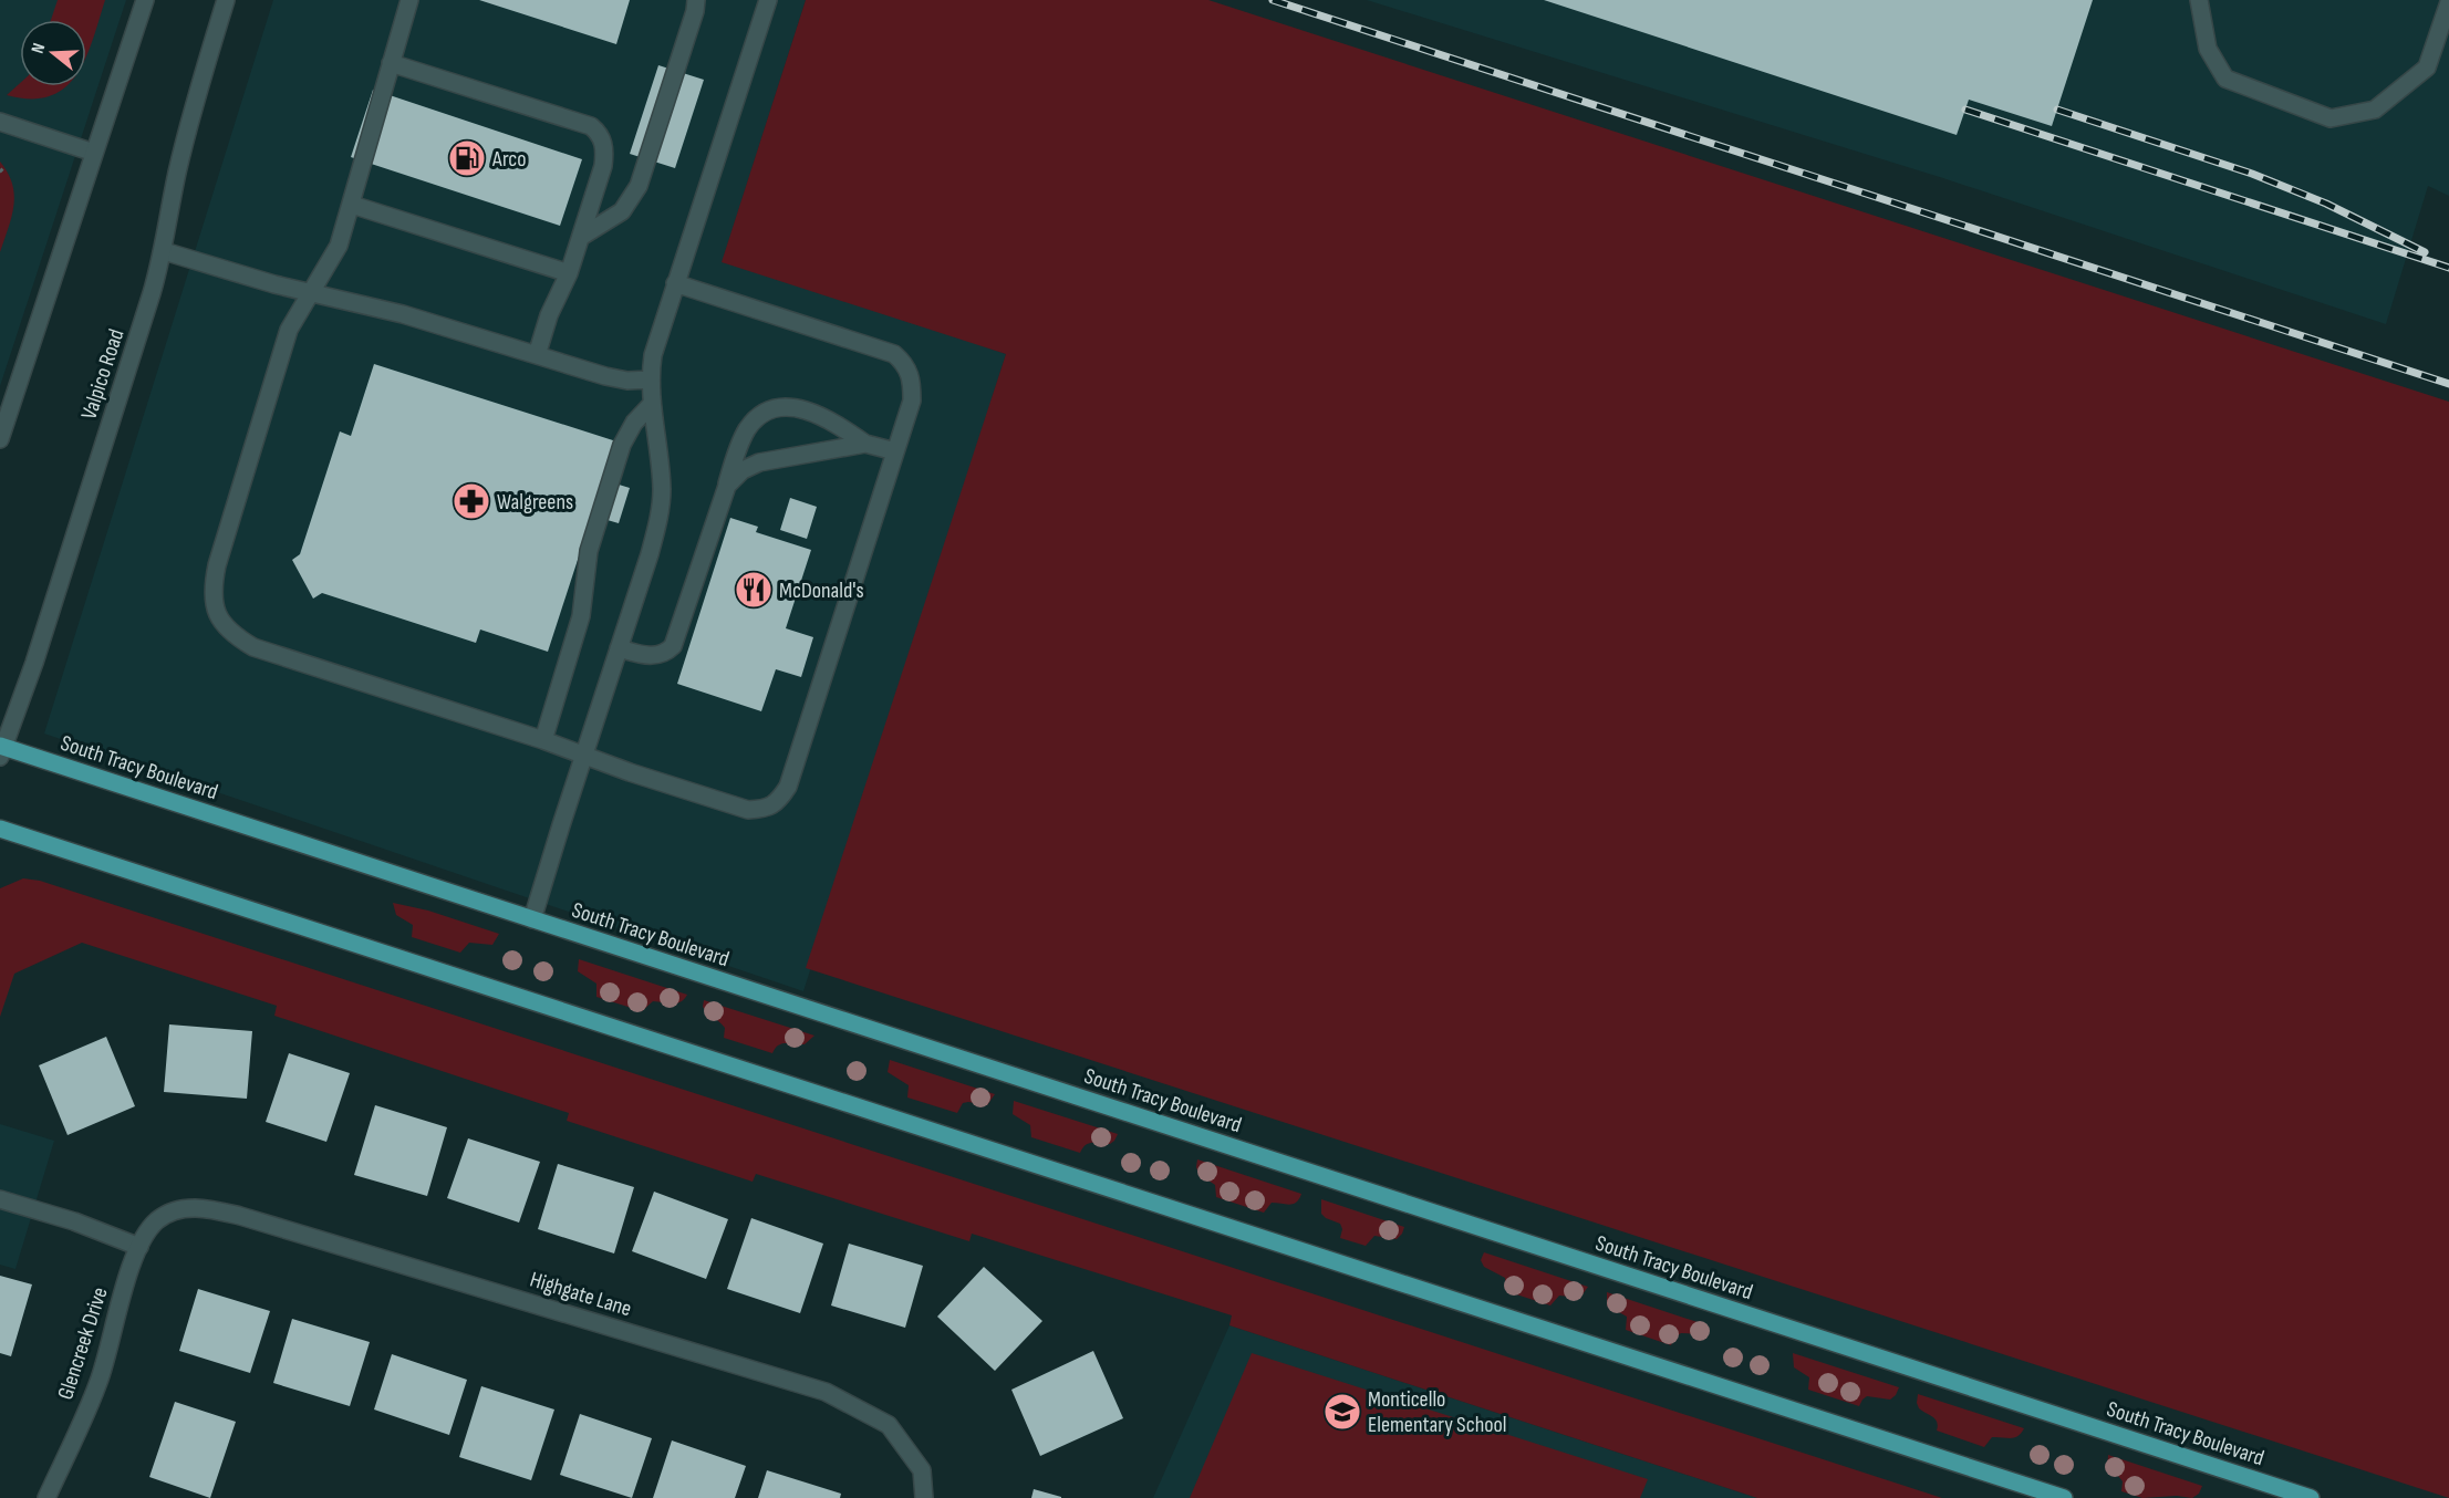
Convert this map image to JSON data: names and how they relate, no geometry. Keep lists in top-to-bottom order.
{
  "streets": {
    "main road": [
      "Valpico Road",
      "South Tracy Boulevard",
      "Highgate Lane",
      "Glencreek Drive"
    ]
  },
  "crossings": [
    ["Valpico Road", "South Tracy Boulevard"],
    ["Highgate Lane", "Glencreek Drive"]
  ],
  "places": {
    "fuel station": ["Arco"],
    "pharmacy": ["Walgreens"],
    "restaurant": ["McDonald's"],
    "school or university": ["Monticello Elementary School"]
  },
  "north": "left"
}
